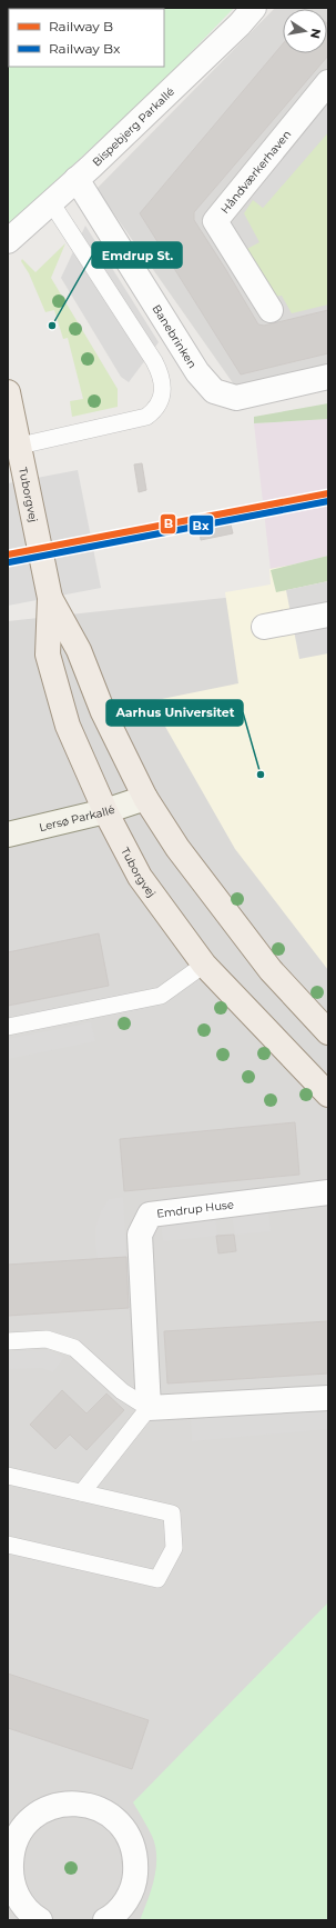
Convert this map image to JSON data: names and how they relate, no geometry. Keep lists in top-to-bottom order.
{
  "streets": {
    "main road": ["Tuborgvej"],
    "street": [
      "Bispebjerg Parkallé",
      "Håndværkerhaven",
      "Banebrinken",
      "Lersø Parkallé",
      "Emdrup Huse"
    ]
  },
  "crossings": [
    ["Bispebjerg Parkallé", "Banebrinken"],
    ["Tuborgvej", "Lersø Parkallé"]
  ],
  "places": ["Emdrup St.", "Aarhus Universitet"],
  "lines": ["rail line B", "rail line Bx"],
  "legend": ["Railway B", "Railway Bx"],
  "north": "right"
}
